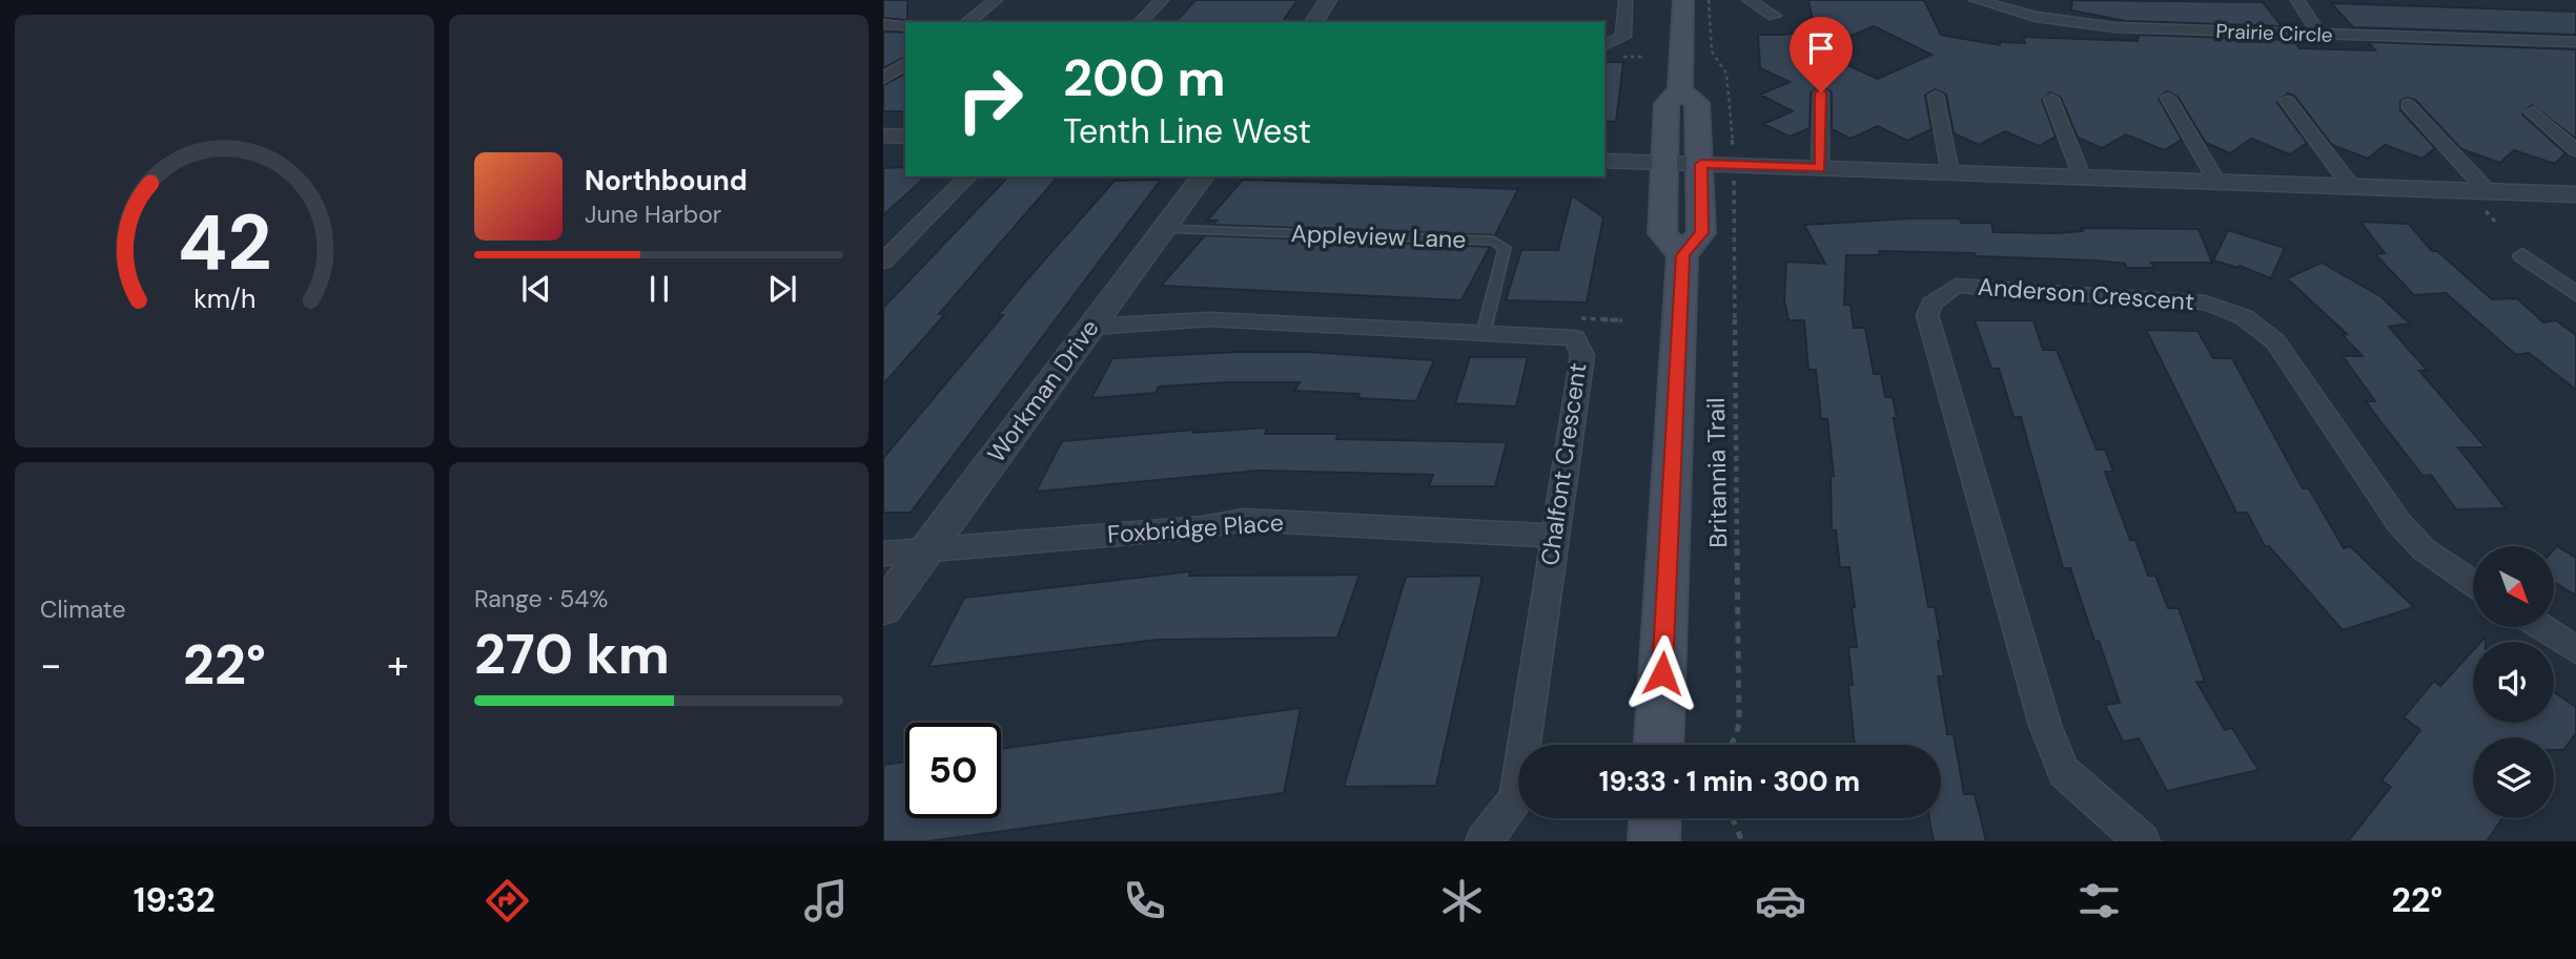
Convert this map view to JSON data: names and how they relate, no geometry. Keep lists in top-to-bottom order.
{
  "streets": {
    "street": [
      "Prairie Circle",
      "Anderson Crescent",
      "Workman Drive",
      "Chalfont Crescent",
      "Foxbridge Place"
    ],
    "lane": ["Appleview Lane"],
    "path": ["Britannia Trail"]
  },
  "crossings": [
    ["Appleview Lane", "Workman Drive"],
    ["Appleview Lane", "Chalfont Crescent"],
    ["Workman Drive", "Chalfont Crescent"],
    ["Workman Drive", "Foxbridge Place"],
    ["Chalfont Crescent", "Foxbridge Place"]
  ],
  "north": "bottom right",
  "page": {
    "turn": ["200 m", "Tenth Line West"],
    "song": ["Northbound", "June Harbor"],
    "tile": [
      "Climate",
      ["Range · 54%", "270 km"]
    ],
    "heat": ["−", "22°", "+"],
    "limit": "50",
    "trip": "19:33 · 1 min · 300 m",
    "tabs": ["19:32", "22°"],
    "gauge": ["42", "km/h"]
  }
}
